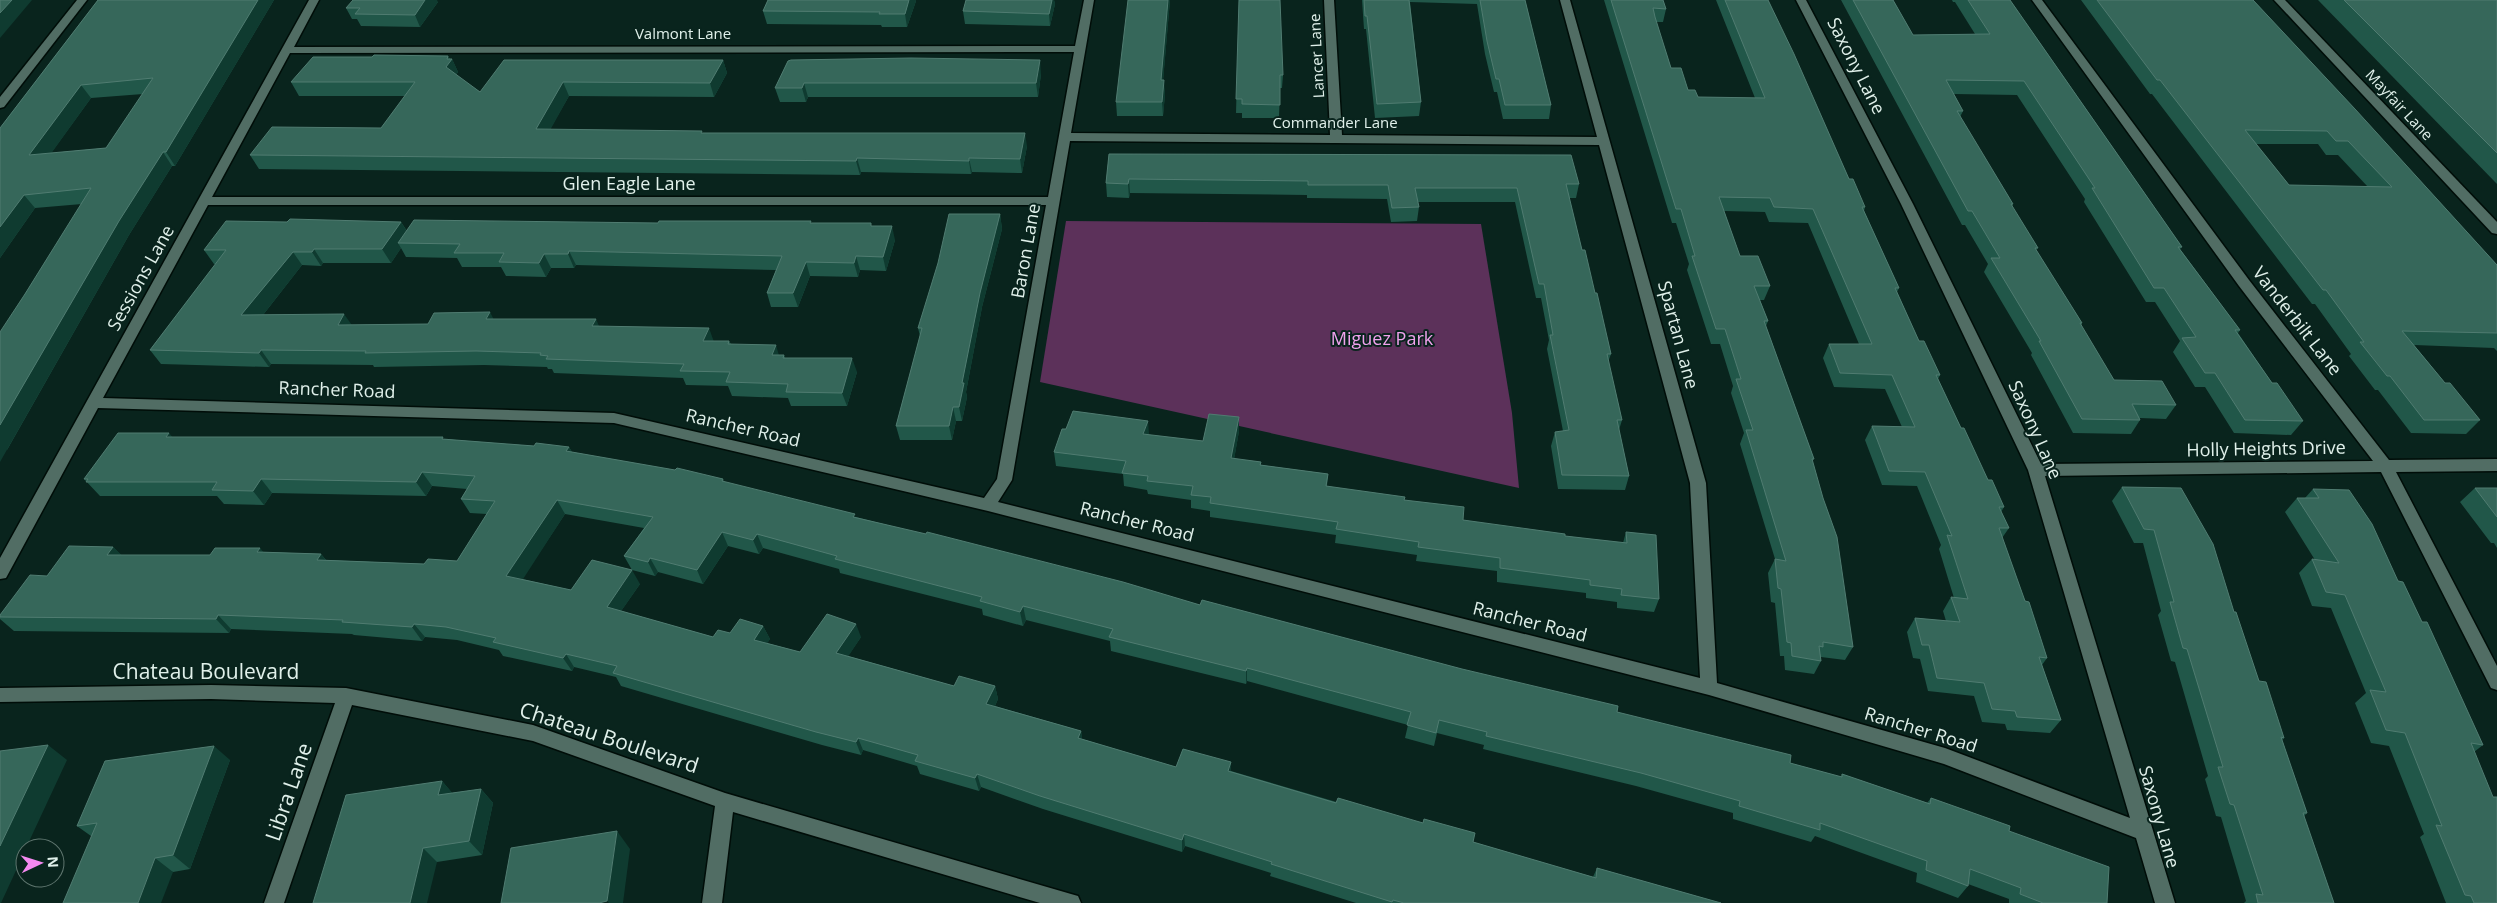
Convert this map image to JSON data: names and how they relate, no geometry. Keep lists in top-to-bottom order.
{
  "streets": {
    "street": [
      "Valmont Lane",
      "Lancer Lane",
      "Saxony Lane",
      "Mayfair Lane",
      "Commander Lane",
      "Glen Eagle Lane",
      "Baron Lane",
      "Sessions Lane",
      "Vanderbilt Lane",
      "Spartan Lane",
      "Rancher Road",
      "Holly Heights Drive",
      "Chateau Boulevard",
      "Libra Lane"
    ]
  },
  "crossings": [
    ["Valmont Lane", "Baron Lane"],
    ["Valmont Lane", "Sessions Lane"],
    ["Lancer Lane", "Commander Lane"],
    ["Saxony Lane", "Rancher Road"],
    ["Saxony Lane", "Holly Heights Drive"],
    ["Commander Lane", "Baron Lane"],
    ["Commander Lane", "Spartan Lane"],
    ["Glen Eagle Lane", "Baron Lane"],
    ["Glen Eagle Lane", "Sessions Lane"],
    ["Baron Lane", "Rancher Road"],
    ["Sessions Lane", "Rancher Road"],
    ["Vanderbilt Lane", "Holly Heights Drive"],
    ["Spartan Lane", "Rancher Road"],
    ["Chateau Boulevard", "Libra Lane"]
  ],
  "parks": ["Miguez Park"],
  "north": "right"
}
